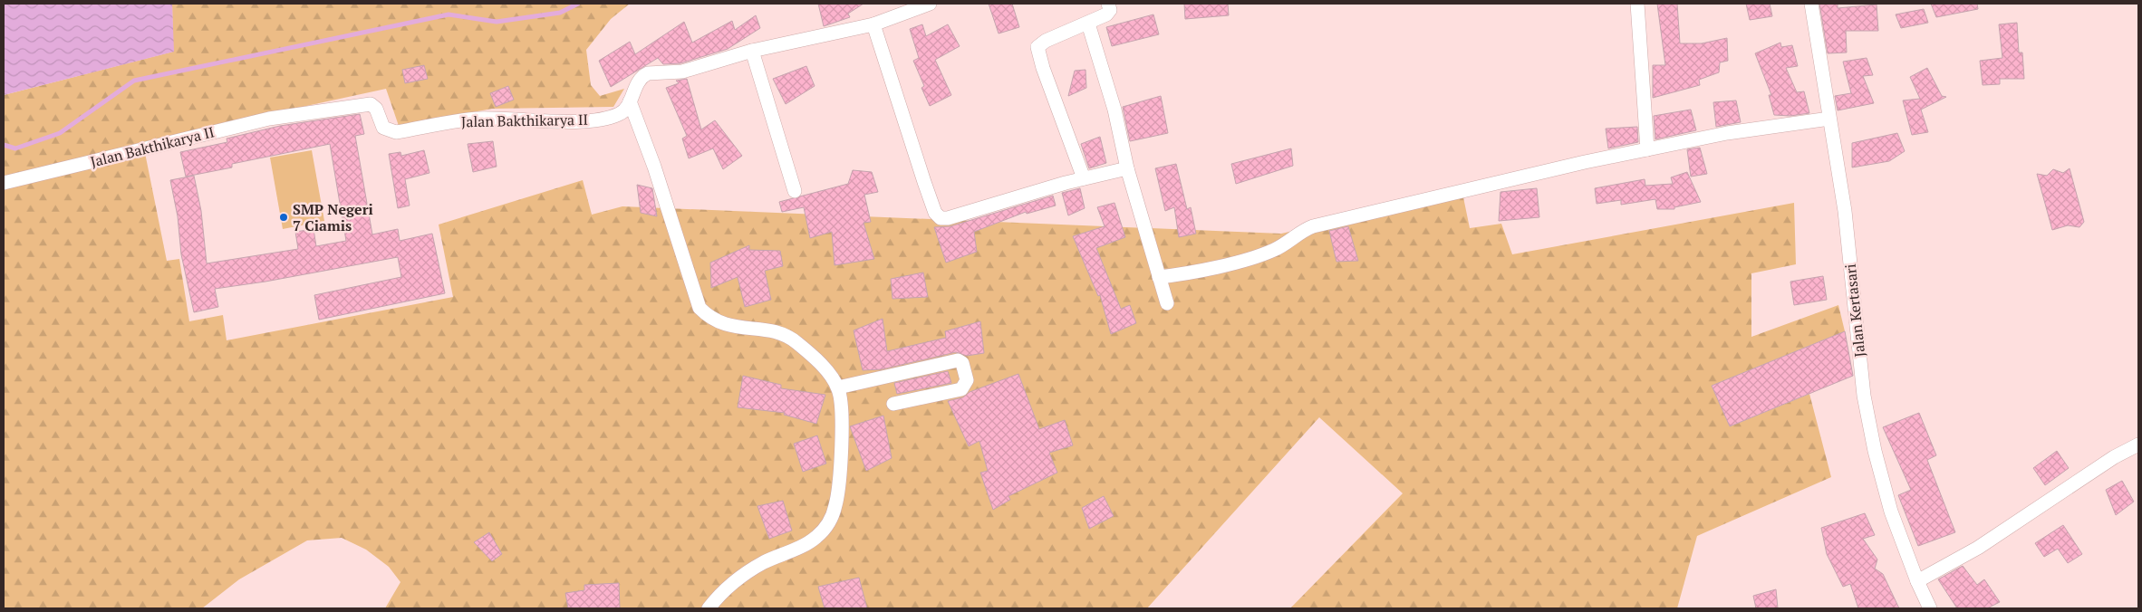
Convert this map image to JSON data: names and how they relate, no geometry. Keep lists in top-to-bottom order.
{
  "streets": {
    "street": ["Jalan Bakthikarya II", "Jalan Kertasari"]
  },
  "places": ["SMP Negeri 7 Ciamis"]
}
